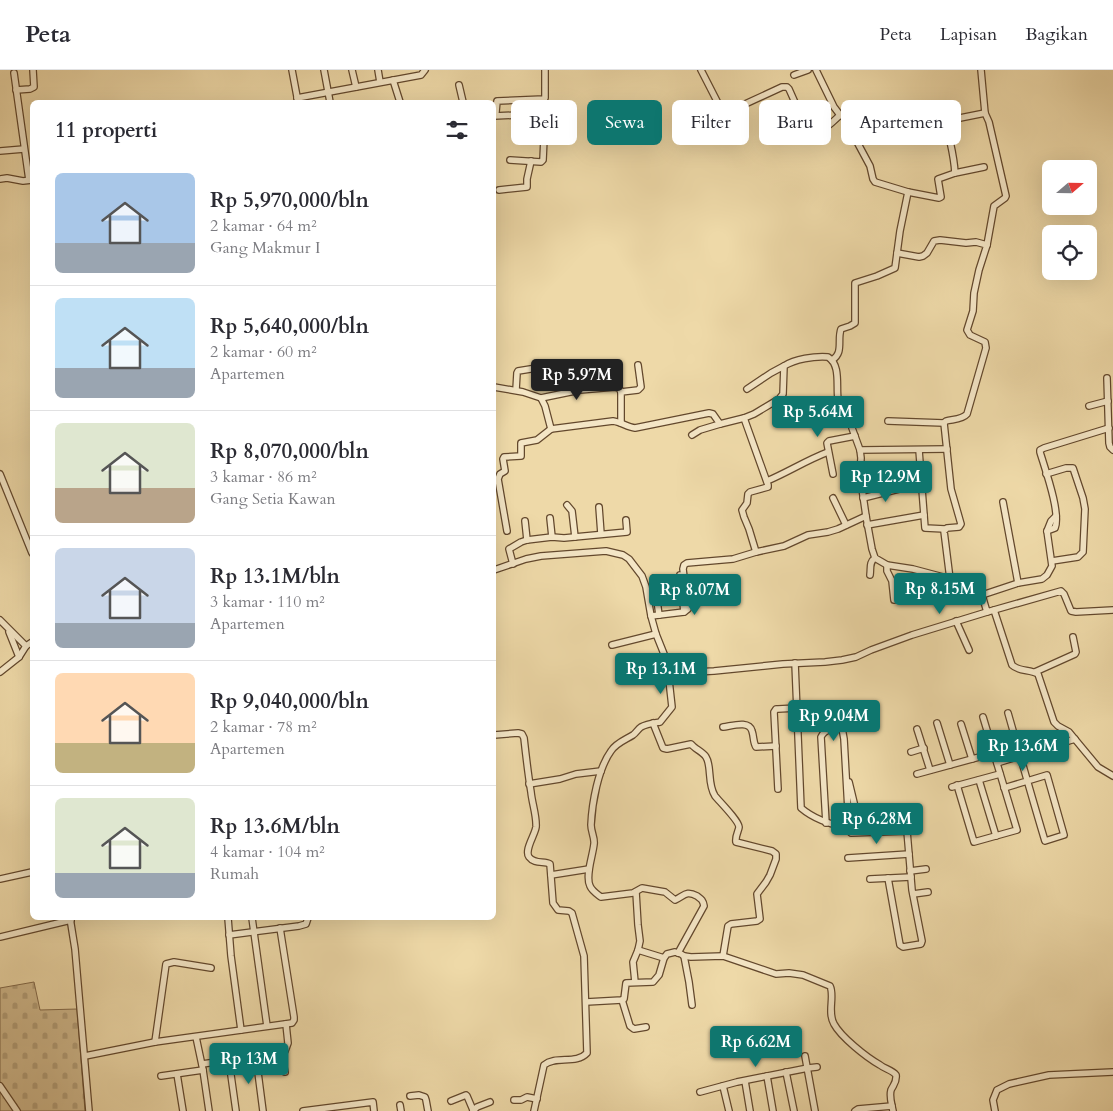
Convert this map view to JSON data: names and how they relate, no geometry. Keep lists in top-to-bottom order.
{
  "north": "right",
  "page": {
    "header": "Peta",
    "nav": ["Peta", "Lapisan", "Bagikan"],
    "chip": [
      "Beli",
      "Sewa",
      "Filter",
      "Baru",
      "Apartemen"
    ],
    "heading": "11 properti",
    "list": [
      {
        "name": "Rp 5,970,000/bln",
        "note": "2 kamar · 64 m² · Gang Makmur I"
      },
      {
        "name": "Rp 5,640,000/bln",
        "note": "2 kamar · 60 m² · Apartemen"
      },
      {
        "name": "Rp 8,070,000/bln",
        "note": "3 kamar · 86 m² · Gang Setia Kawan"
      },
      {
        "name": "Rp 13.1M/bln",
        "note": "3 kamar · 110 m² · Apartemen"
      },
      {
        "name": "Rp 9,040,000/bln",
        "note": "2 kamar · 78 m² · Apartemen"
      },
      {
        "name": "Rp 13.6M/bln",
        "note": "4 kamar · 104 m² · Rumah"
      }
    ],
    "price": [
      "Rp 5.97M",
      "Rp 5.64M",
      "Rp 12.9M",
      "Rp 8.15M",
      "Rp 8.07M",
      "Rp 13.1M",
      "Rp 9.04M",
      "Rp 13.6M",
      "Rp 6.28M",
      "Rp 6.62M",
      "Rp 13M"
    ]
  }
}
